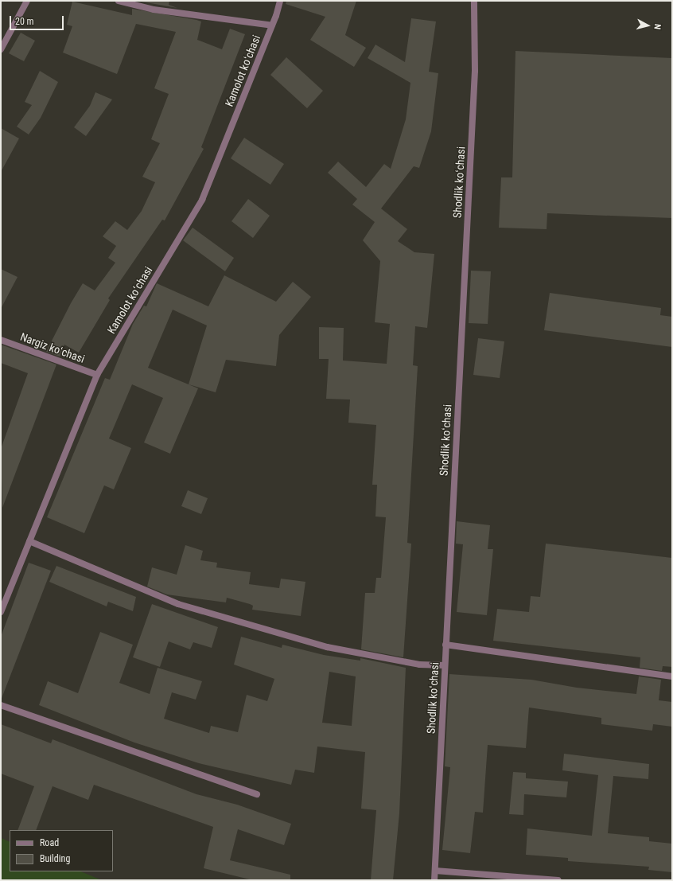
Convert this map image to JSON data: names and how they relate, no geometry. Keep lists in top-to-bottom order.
{
  "streets": {
    "street": ["Kamolot koʻchasi", "Shodlik koʻchasi", "Nargiz koʻchasi"]
  },
  "crossings": [
    ["Kamolot koʻchasi", "Nargiz koʻchasi"]
  ],
  "legend": ["Road", "Building"],
  "scale_bar": "20 m",
  "north": "right"
}
